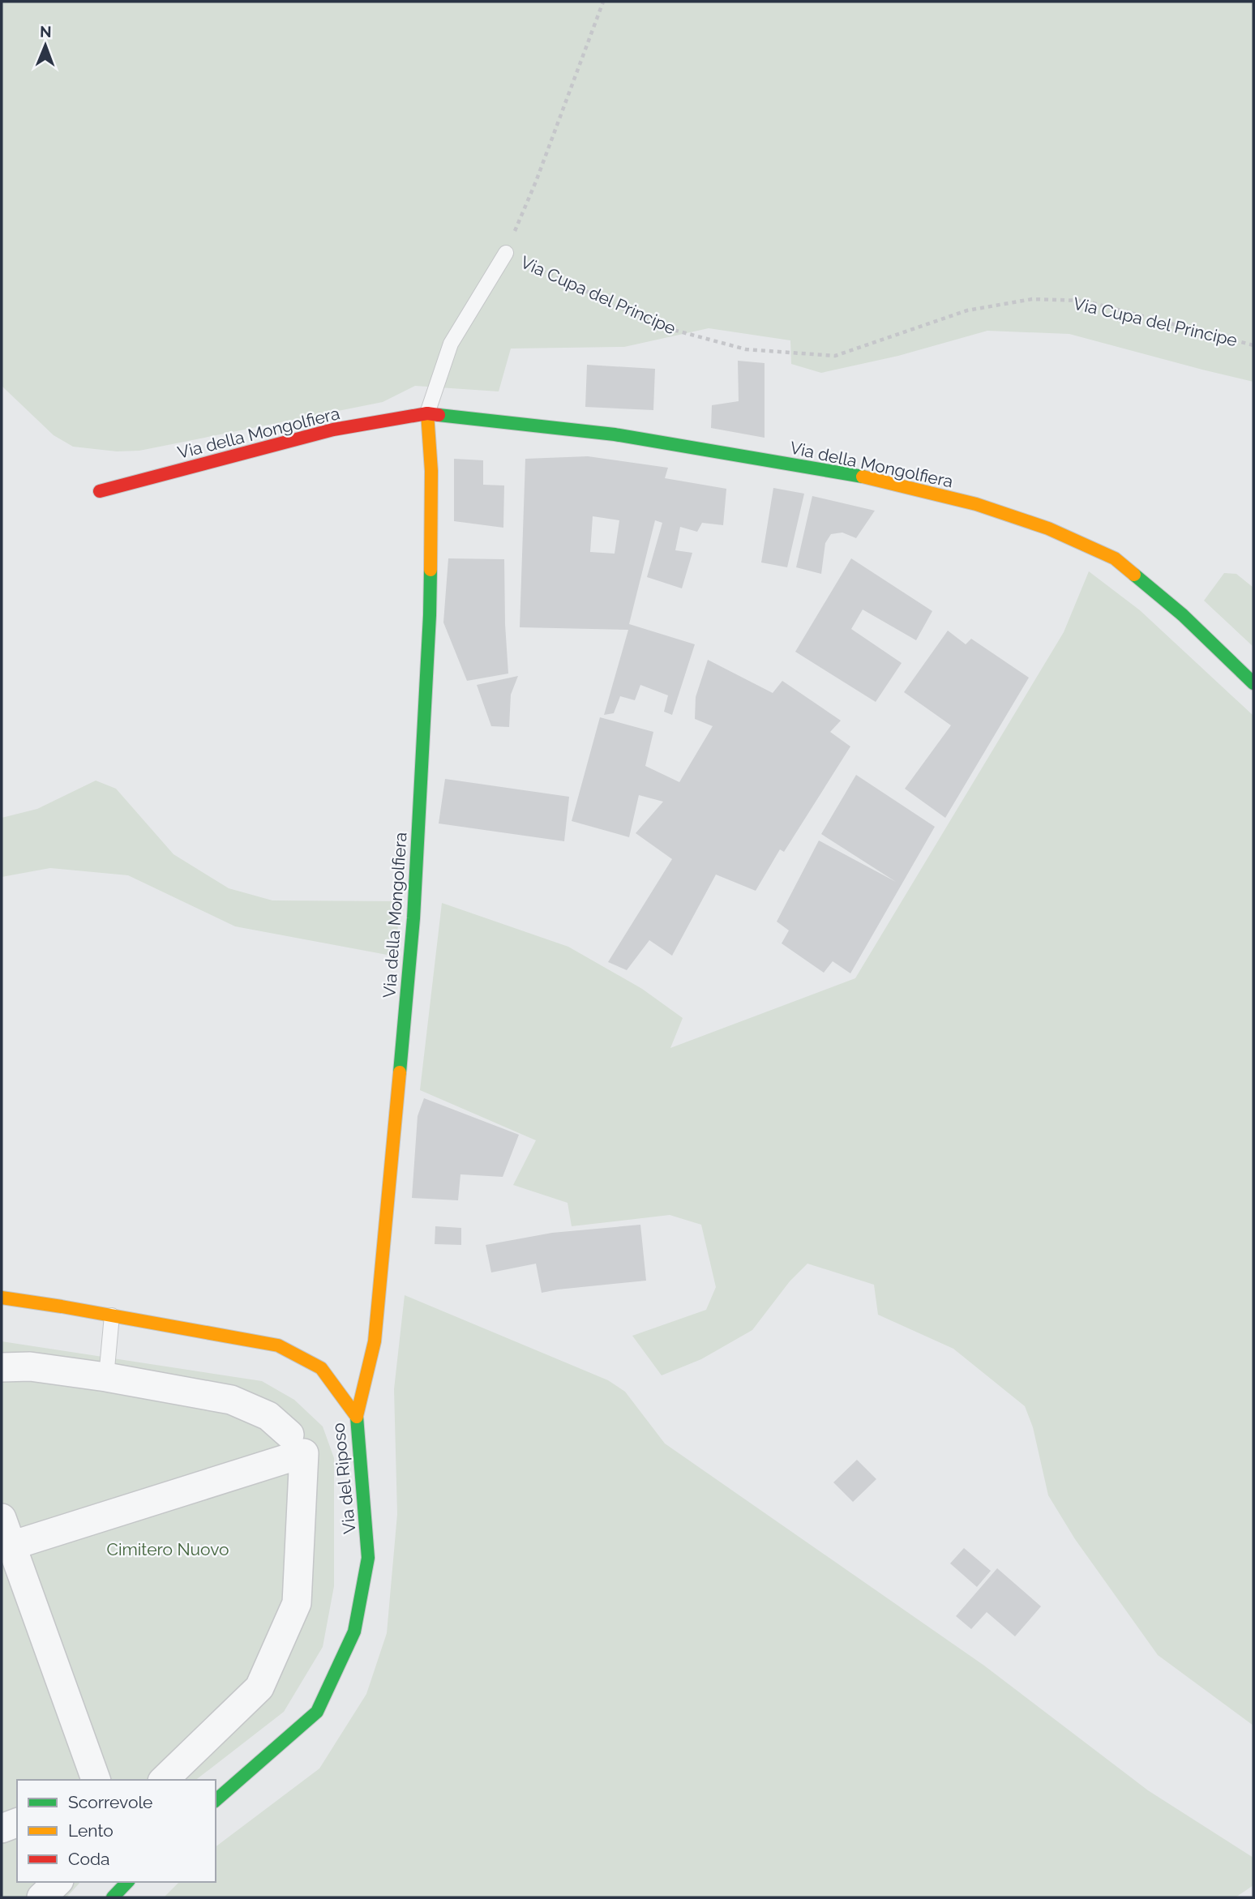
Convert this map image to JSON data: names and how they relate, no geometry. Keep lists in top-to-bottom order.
{
  "streets": {
    "street": ["Via della Mongolfiera", "Via del Riposo"],
    "path": ["Via Cupa del Principe"]
  },
  "crossings": [
    ["Via della Mongolfiera", "Via del Riposo"]
  ],
  "parks": ["Cimitero Nuovo"],
  "legend": ["Scorrevole", "Lento", "Coda"],
  "north": "top"
}
